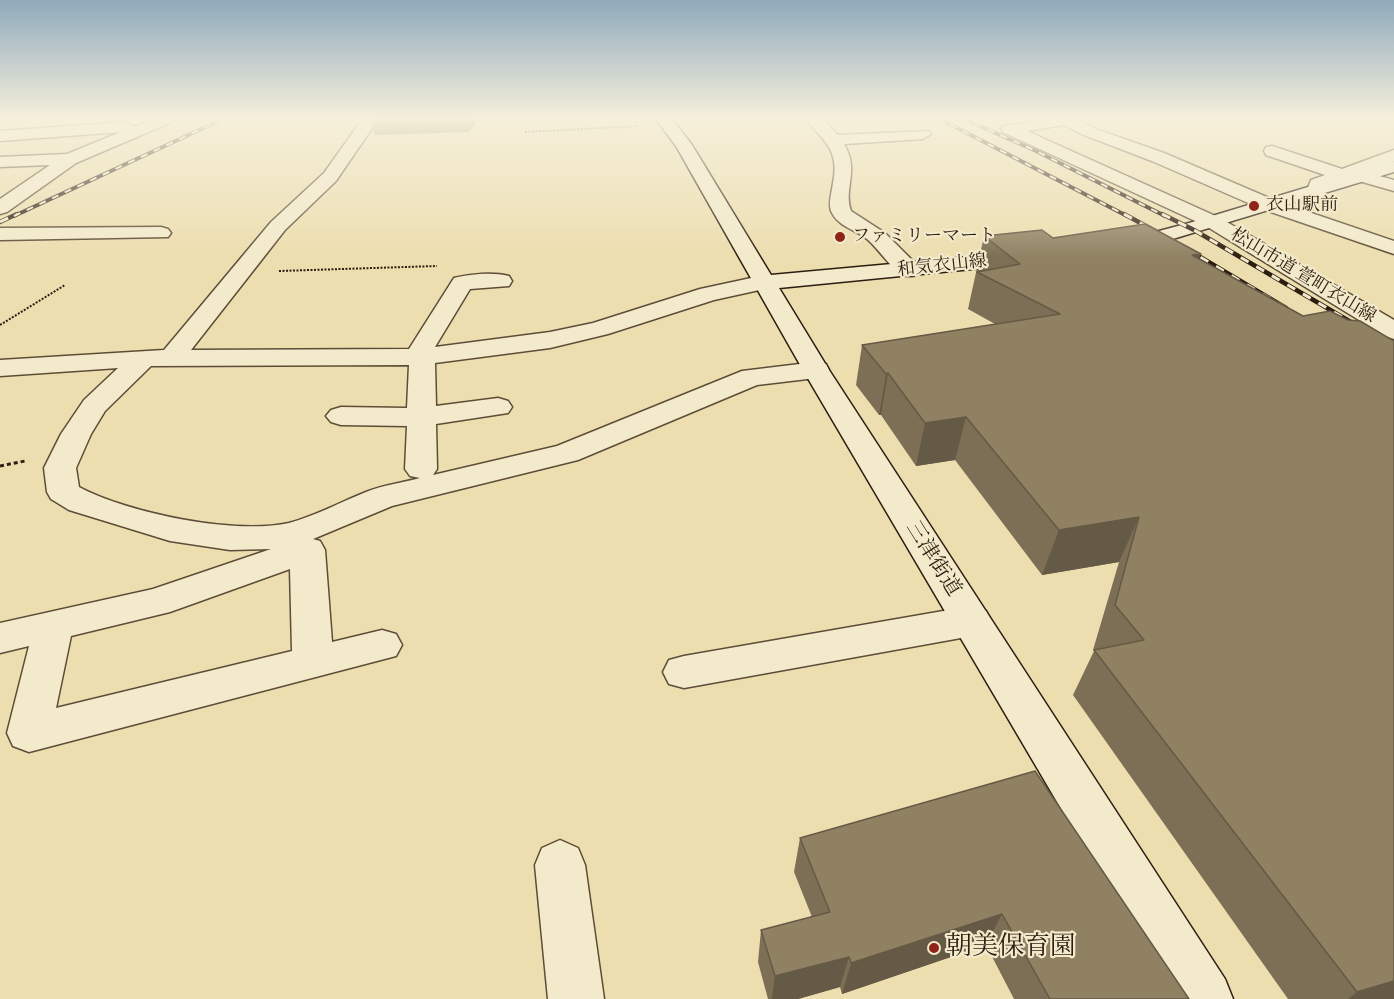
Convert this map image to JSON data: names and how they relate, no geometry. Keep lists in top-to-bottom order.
{
  "streets": {
    "street": ["和気衣山線", "松山市道 萱町衣山線", "三津街道"]
  },
  "crossings": [
    ["和気衣山線", "三津街道"]
  ],
  "places": ["衣山駅前", "ファミリーマート", "朝美保育園"]
}
